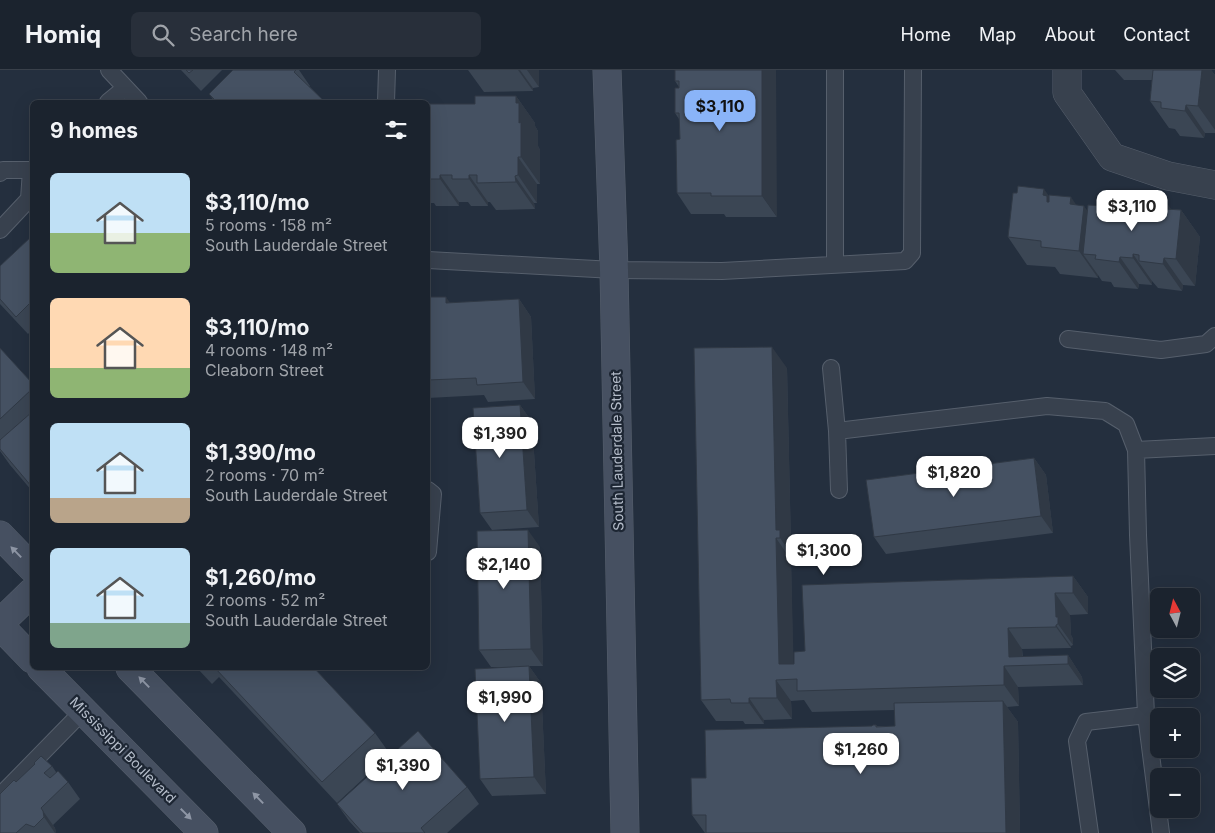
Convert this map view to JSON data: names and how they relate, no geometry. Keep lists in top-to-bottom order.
{
  "streets": {
    "street": ["South Lauderdale Street", "Mississippi Boulevard"]
  },
  "north": "top",
  "page": {
    "header": "Homiq",
    "search": "Search here",
    "nav": [
      "Home",
      "Map",
      "About",
      "Contact"
    ],
    "price": [
      "$3,110",
      "$3,110",
      "$1,390",
      "$1,820",
      "$1,300",
      "$2,140",
      "$1,990",
      "$1,260",
      "$1,390"
    ],
    "heading": "9 homes",
    "list": [
      {
        "name": "$3,110/mo",
        "note": "5 rooms · 158 m² · South Lauderdale Street"
      },
      {
        "name": "$3,110/mo",
        "note": "4 rooms · 148 m² · Cleaborn Street"
      },
      {
        "name": "$1,390/mo",
        "note": "2 rooms · 70 m² · South Lauderdale Street"
      },
      {
        "name": "$1,260/mo",
        "note": "2 rooms · 52 m² · South Lauderdale Street"
      }
    ],
    "map_buttons": ["+", "−"]
  }
}
